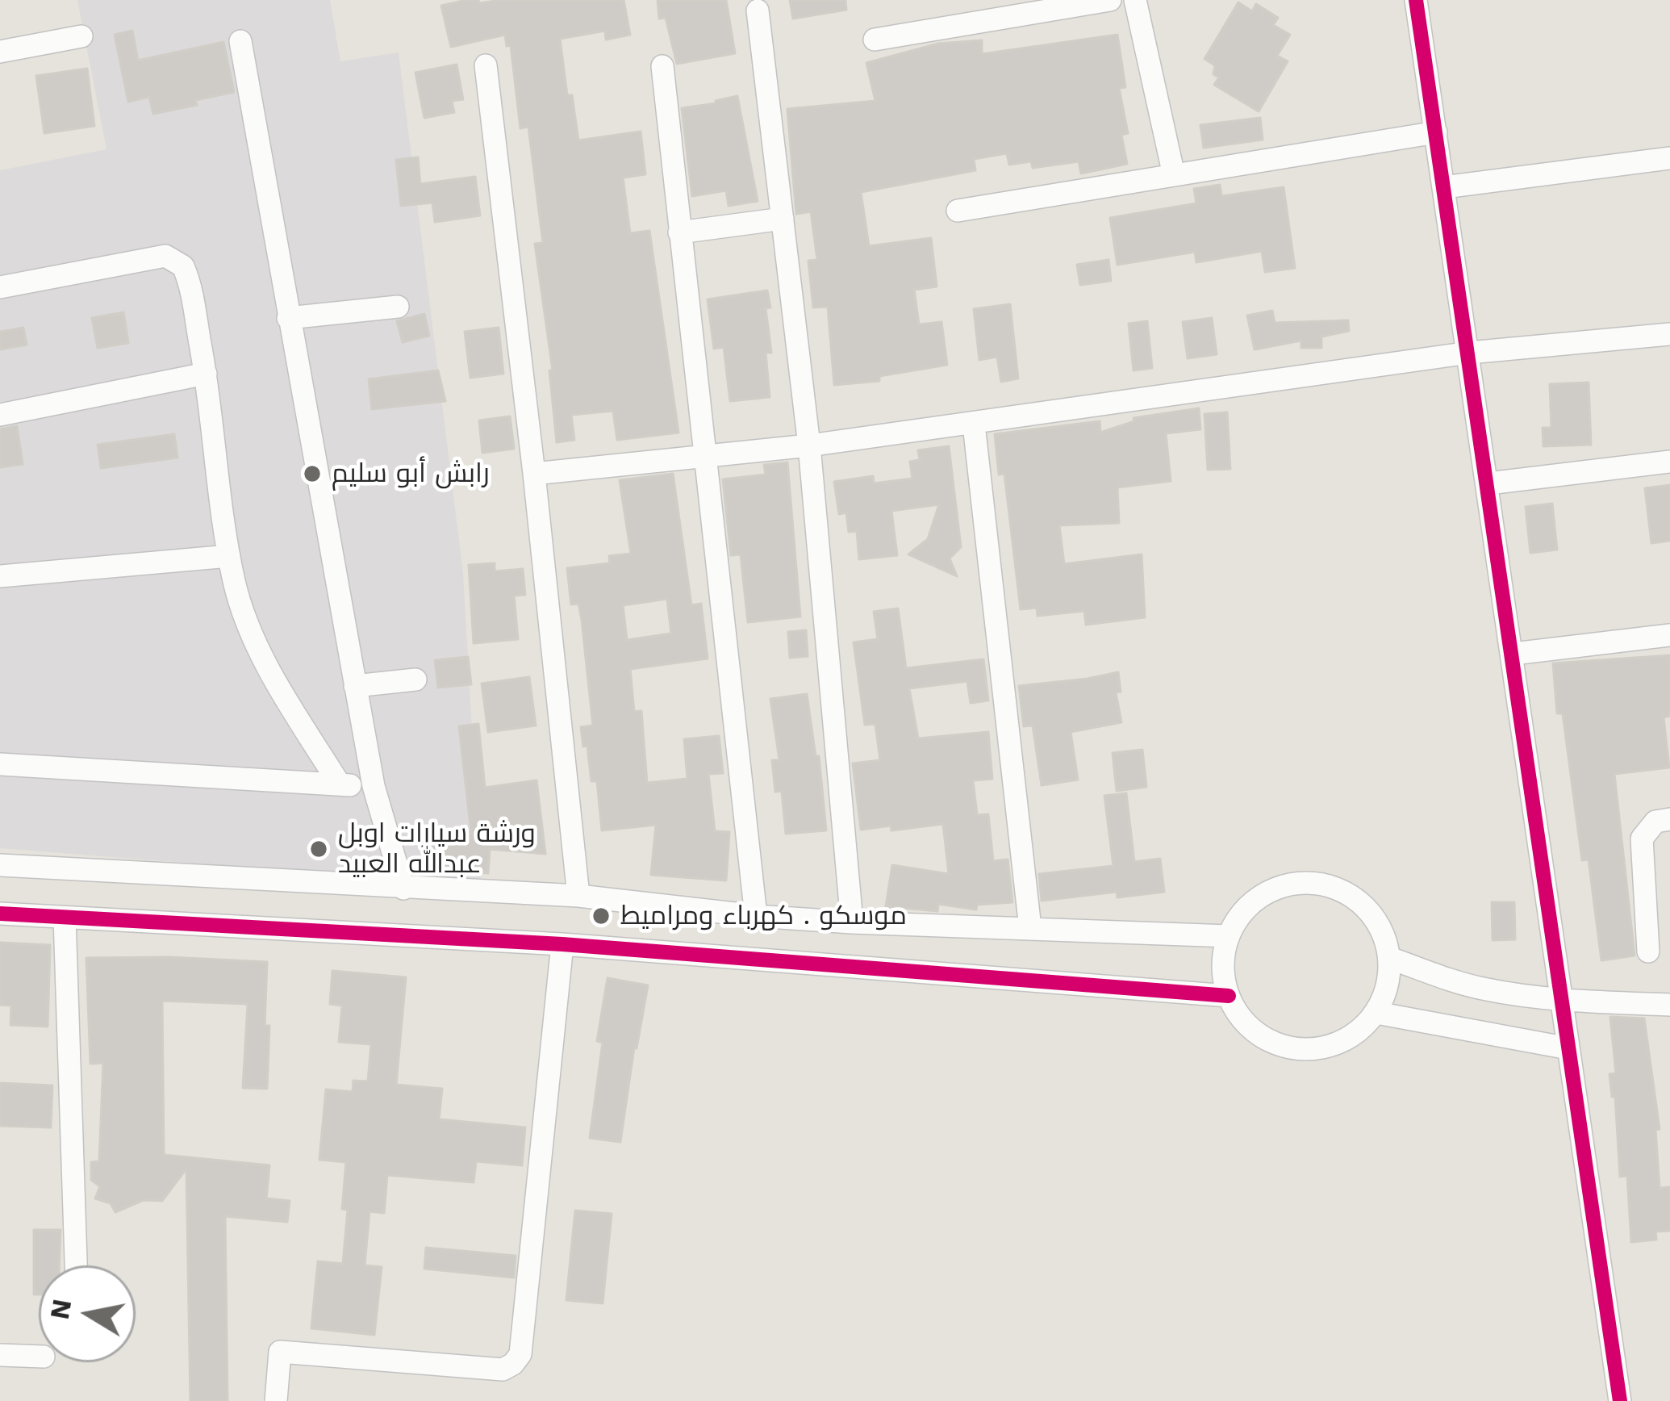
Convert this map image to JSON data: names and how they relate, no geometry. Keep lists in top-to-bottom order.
{
  "places": ["رابش أبو سليم", "ورشة سيارات اوبل عبدالله العبيد", "موسكو . كهرباء ومراميط"],
  "north": "left"
}
